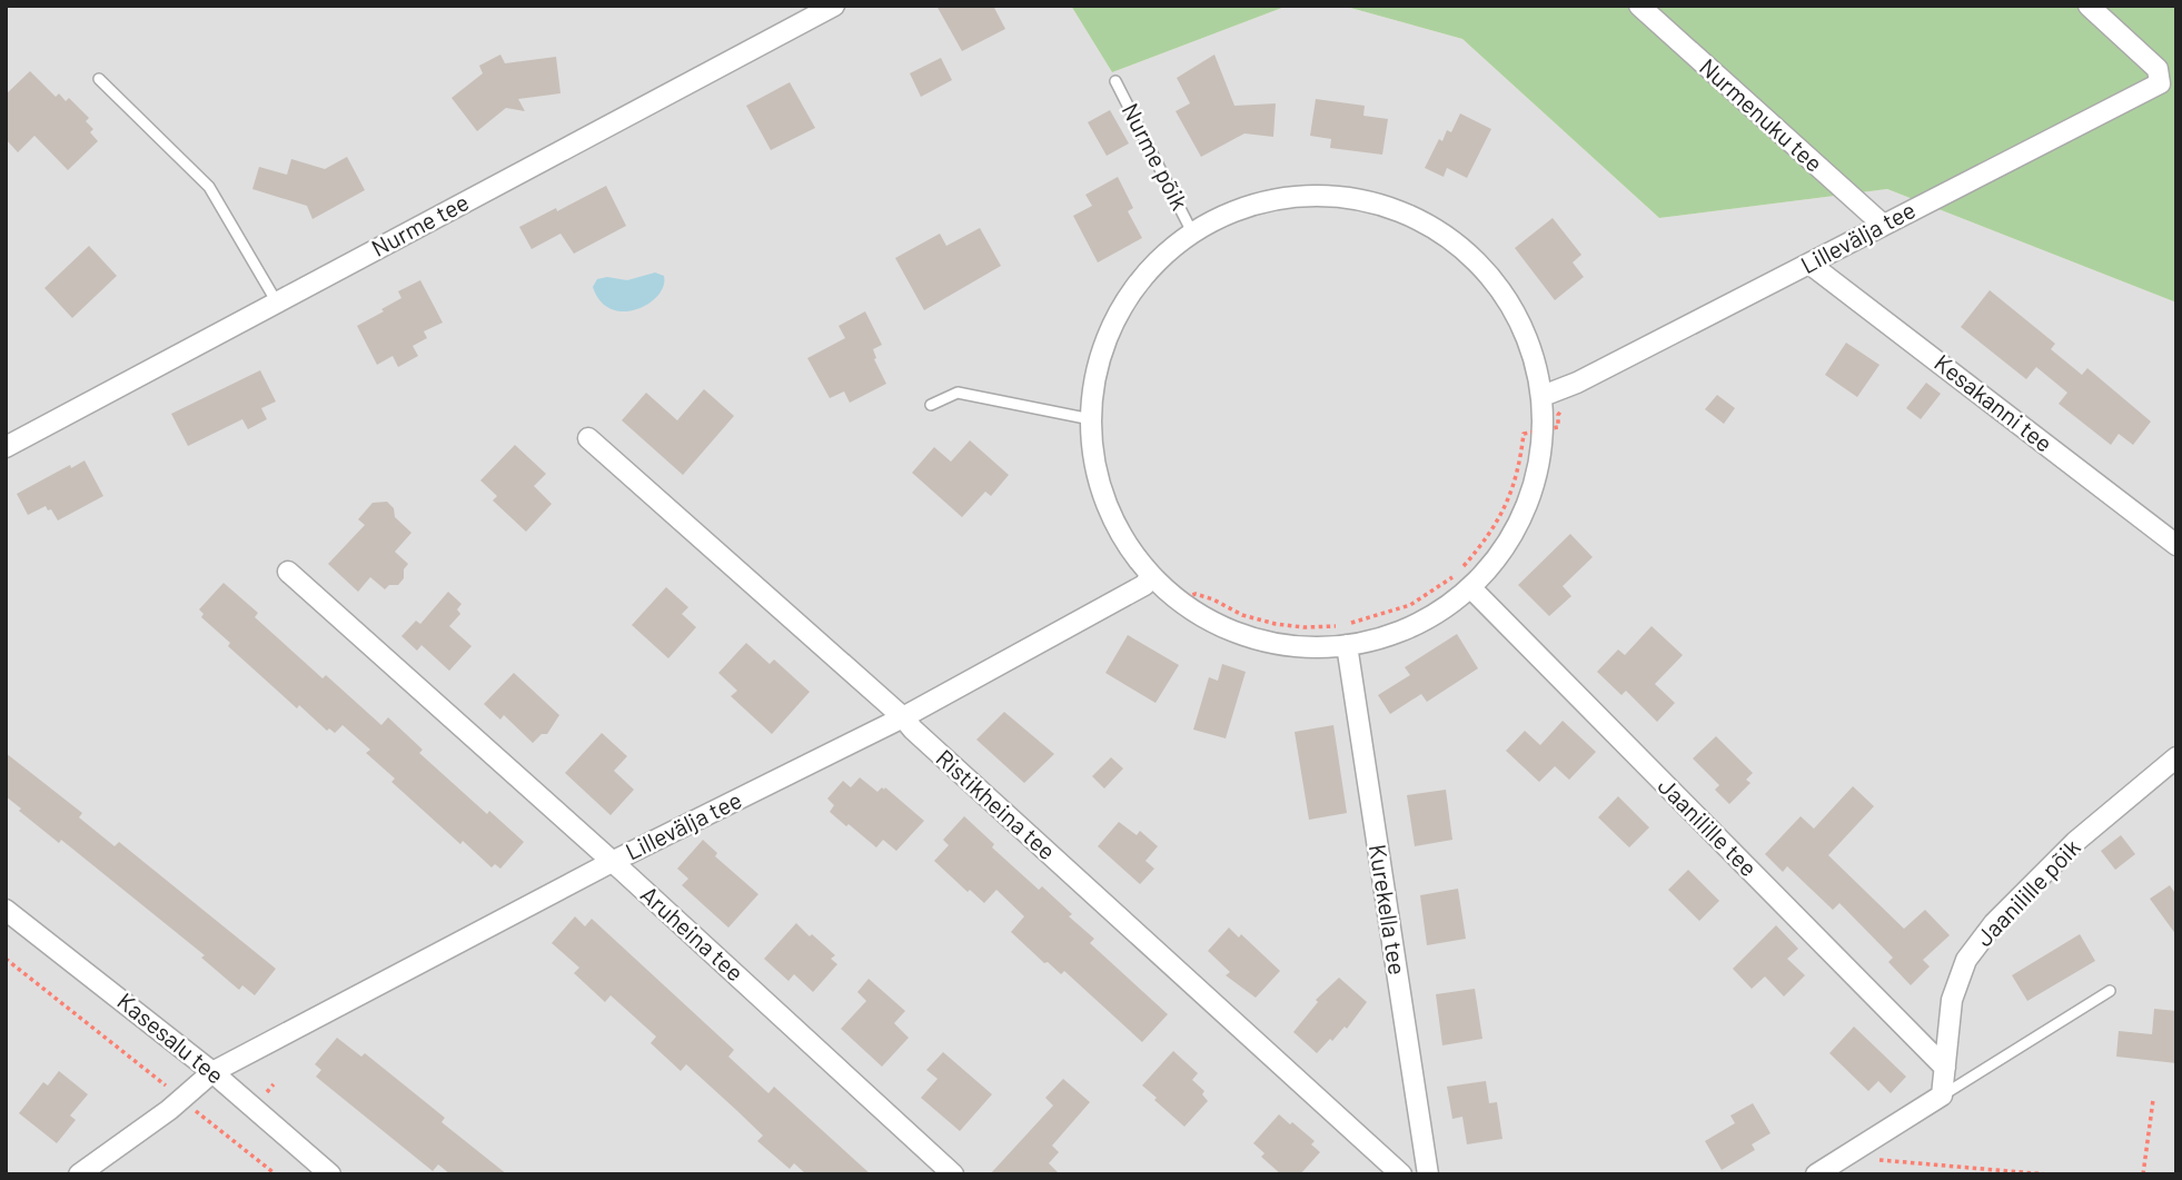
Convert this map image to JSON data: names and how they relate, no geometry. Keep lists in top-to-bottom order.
{
  "streets": {
    "street": [
      "Nurmenuku tee",
      "Nurme tee",
      "Lillevälja tee",
      "Kesakanni tee",
      "Ristikheina tee",
      "Jaanilille tee",
      "Jaanilille põik",
      "Kurekella tee",
      "Aruheina tee",
      "Kasesalu tee"
    ],
    "lane": ["Nurme põik"]
  },
  "crossings": [
    ["Nurmenuku tee", "Lillevälja tee"],
    ["Lillevälja tee", "Kesakanni tee"],
    ["Lillevälja tee", "Ristikheina tee"],
    ["Lillevälja tee", "Aruheina tee"],
    ["Lillevälja tee", "Kasesalu tee"],
    ["Jaanilille tee", "Jaanilille põik"]
  ]
}
